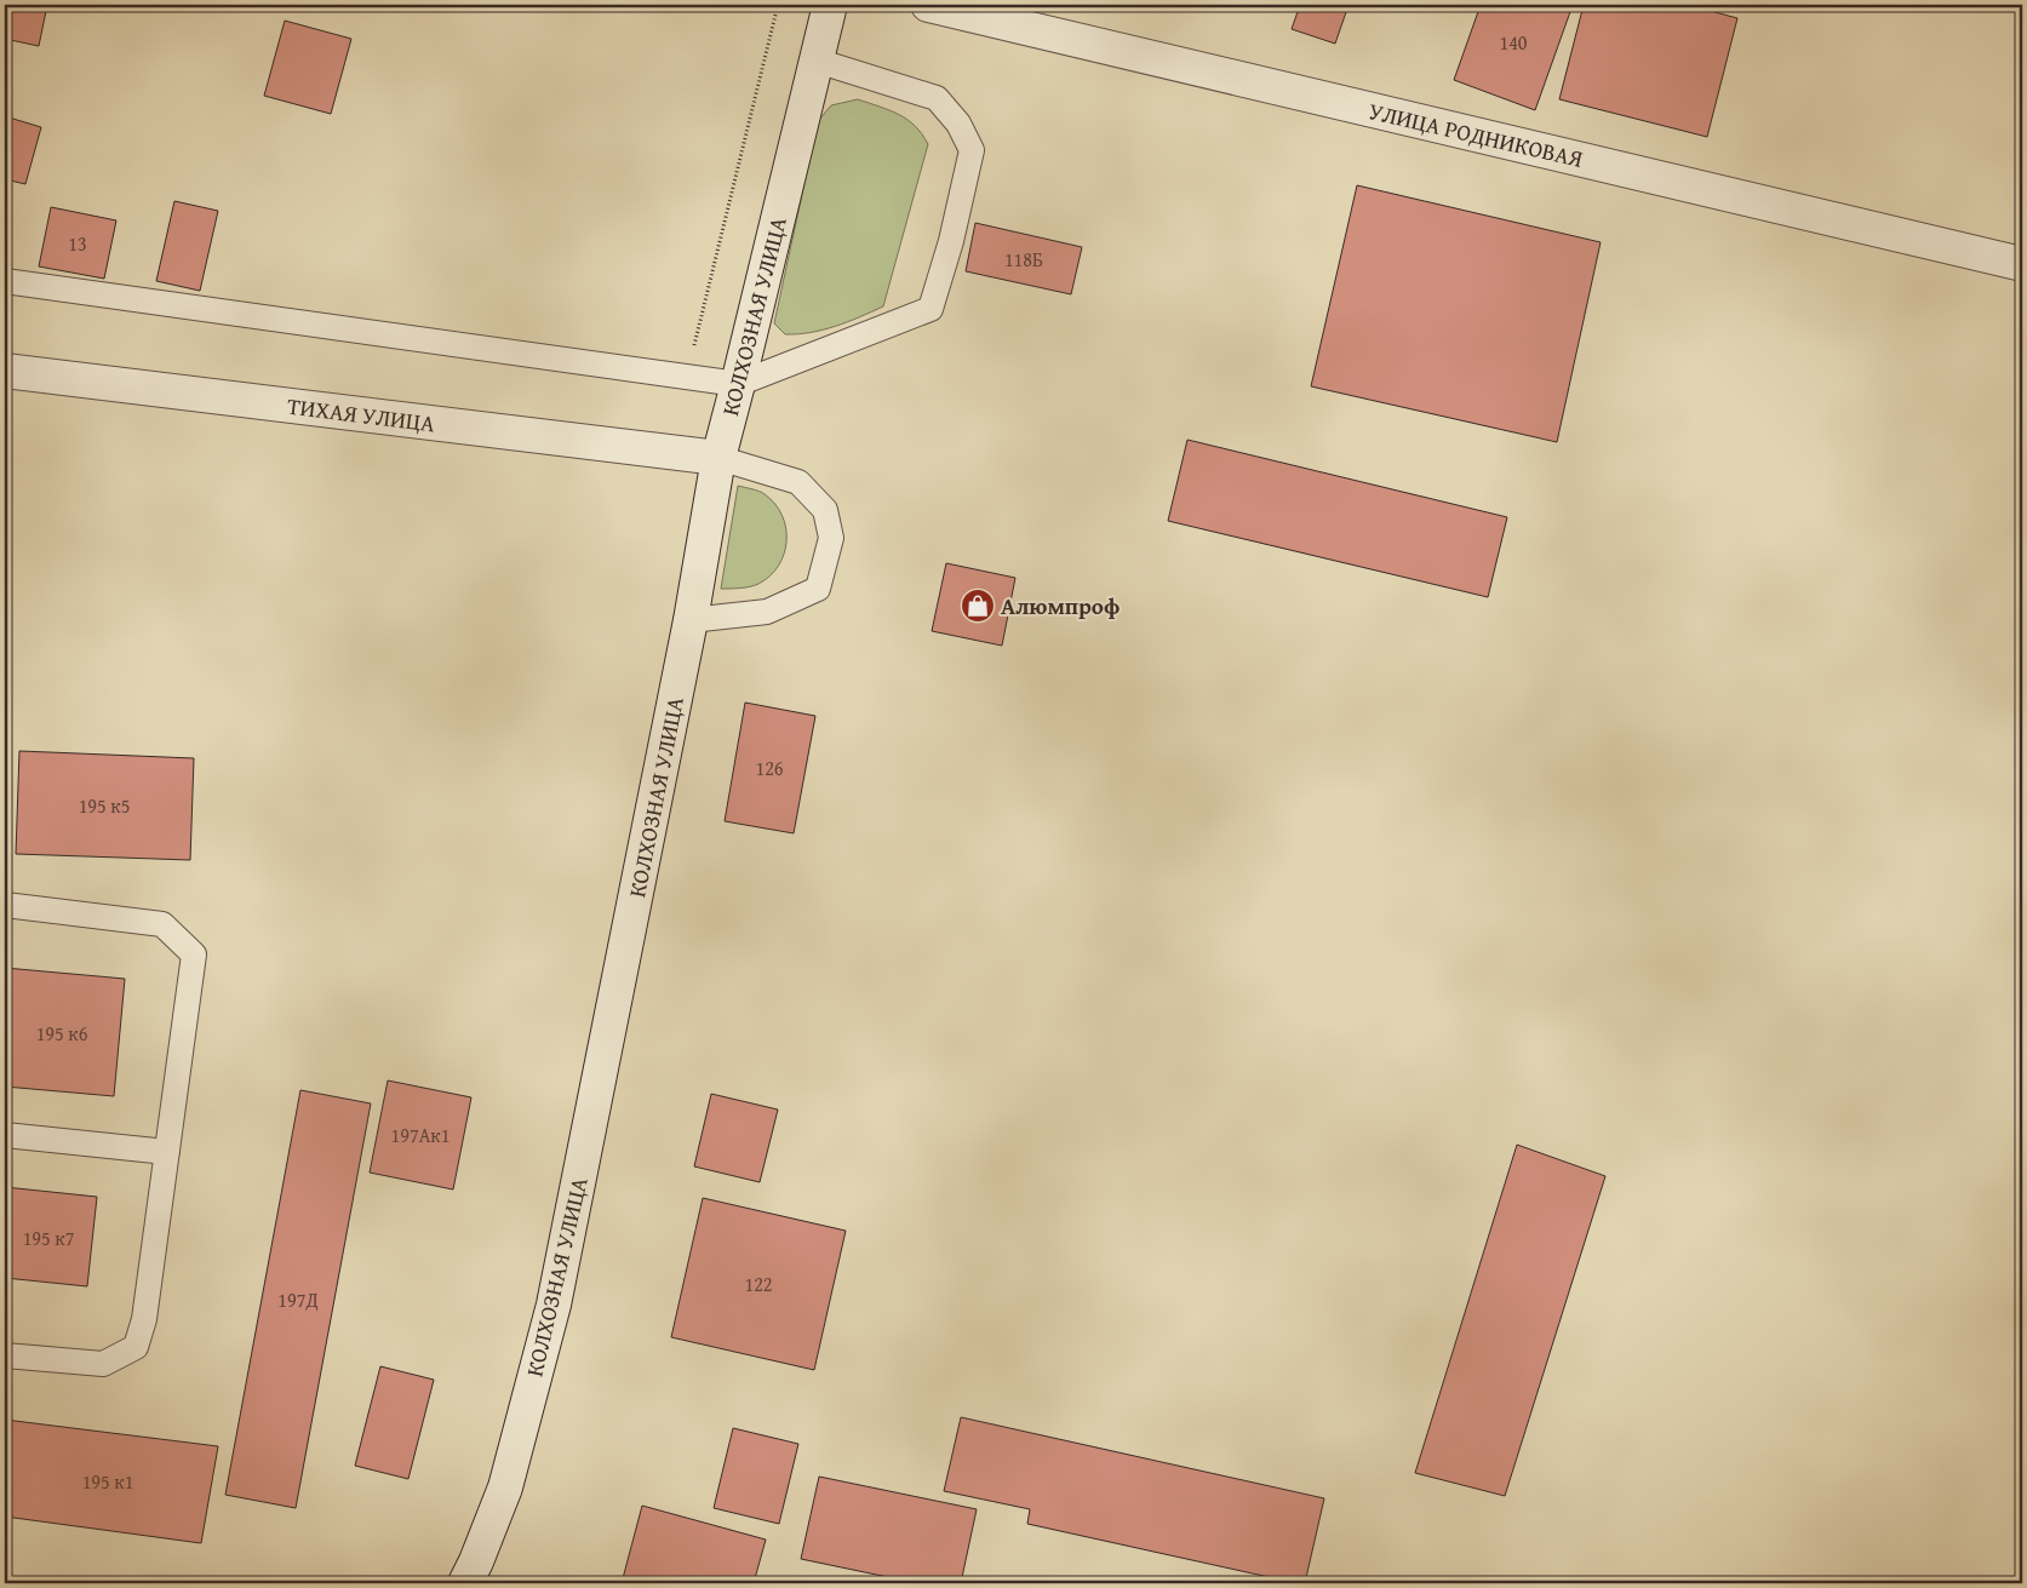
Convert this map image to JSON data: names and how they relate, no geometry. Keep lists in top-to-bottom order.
{
  "streets": {
    "street": ["УЛИЦА РОДНИКОВАЯ", "КОЛХОЗНАЯ УЛИЦА", "ТИХАЯ УЛИЦА"]
  },
  "crossings": [
    ["КОЛХОЗНАЯ УЛИЦА", "ТИХАЯ УЛИЦА"]
  ],
  "places": {
    "shop": ["Алюмпроф"]
  },
  "house_numbers": [
    "140",
    "13",
    "118Б",
    "126",
    "195 к5",
    "195 к6",
    "197Ак1",
    "195 к7",
    "122",
    "197Д",
    "195 к1"
  ]
}
